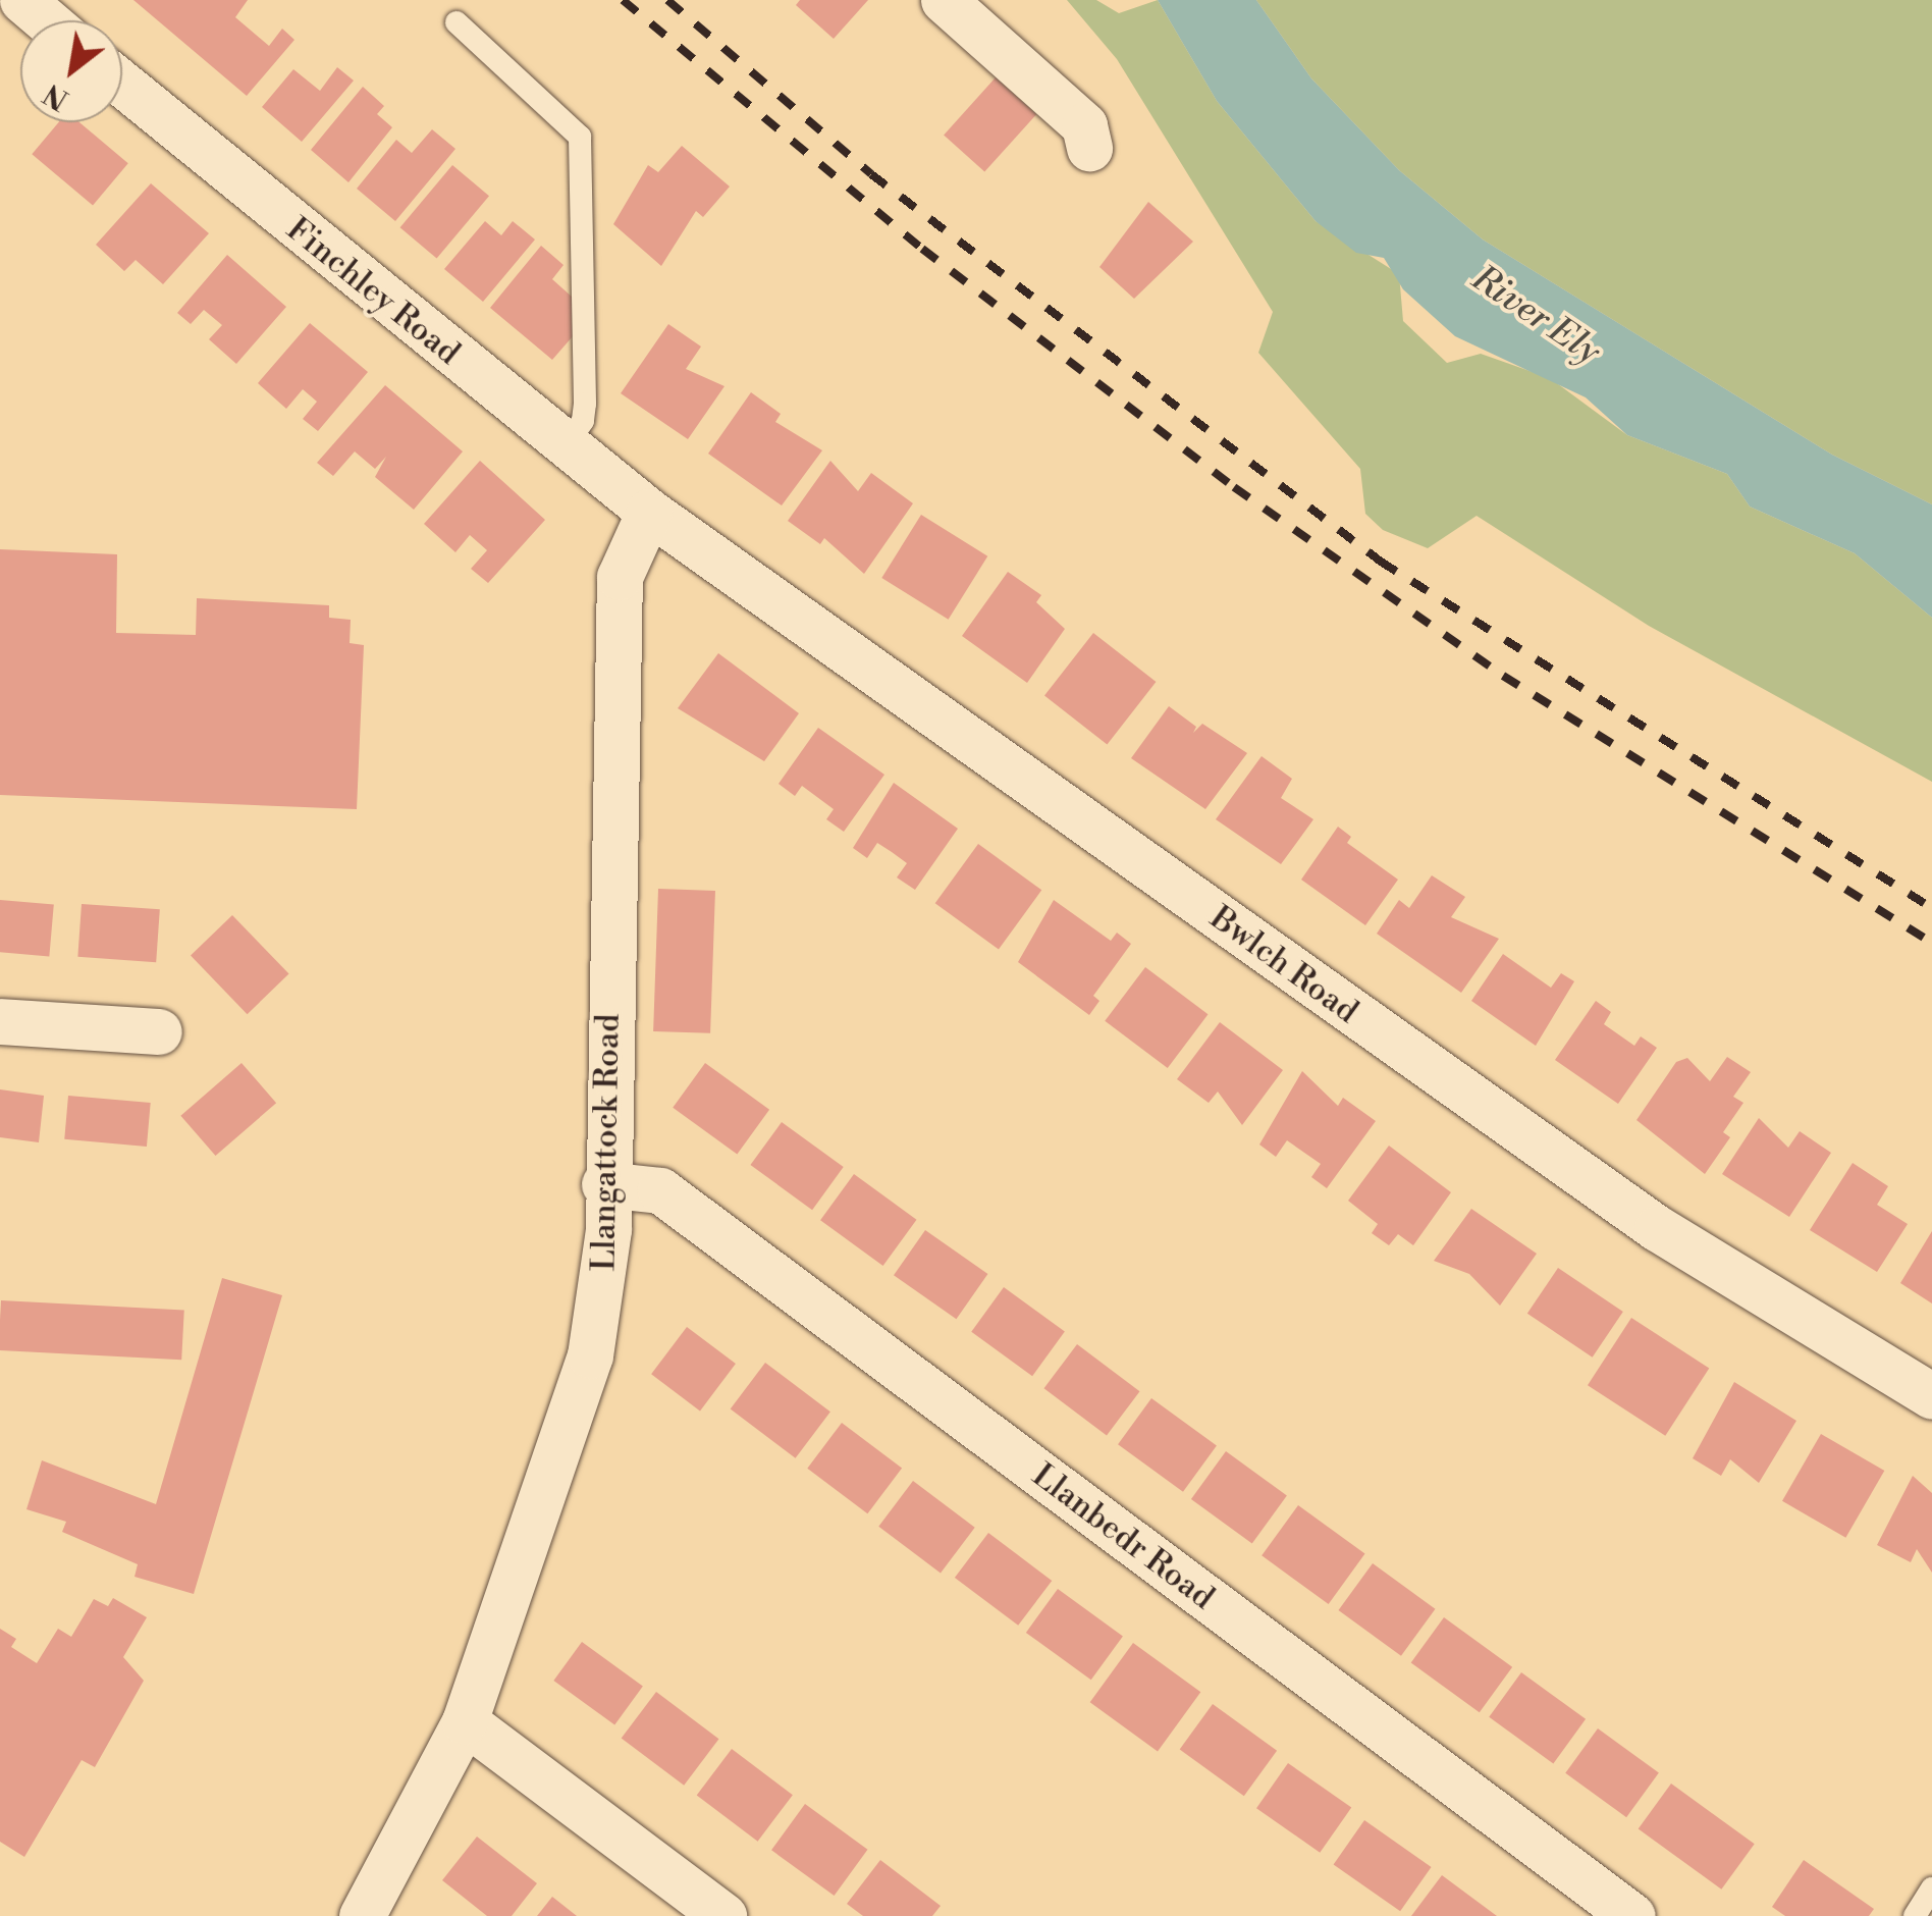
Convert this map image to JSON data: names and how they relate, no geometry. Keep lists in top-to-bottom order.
{
  "streets": {
    "street": [
      "Finchley Road",
      "Bwlch Road",
      "Llangattock Road",
      "Llanbedr Road"
    ]
  },
  "crossings": [
    ["Finchley Road", "Bwlch Road"],
    ["Finchley Road", "Llangattock Road"],
    ["Bwlch Road", "Llangattock Road"],
    ["Llangattock Road", "Llanbedr Road"]
  ],
  "water": ["River Ely"],
  "north": "bottom left"
}
